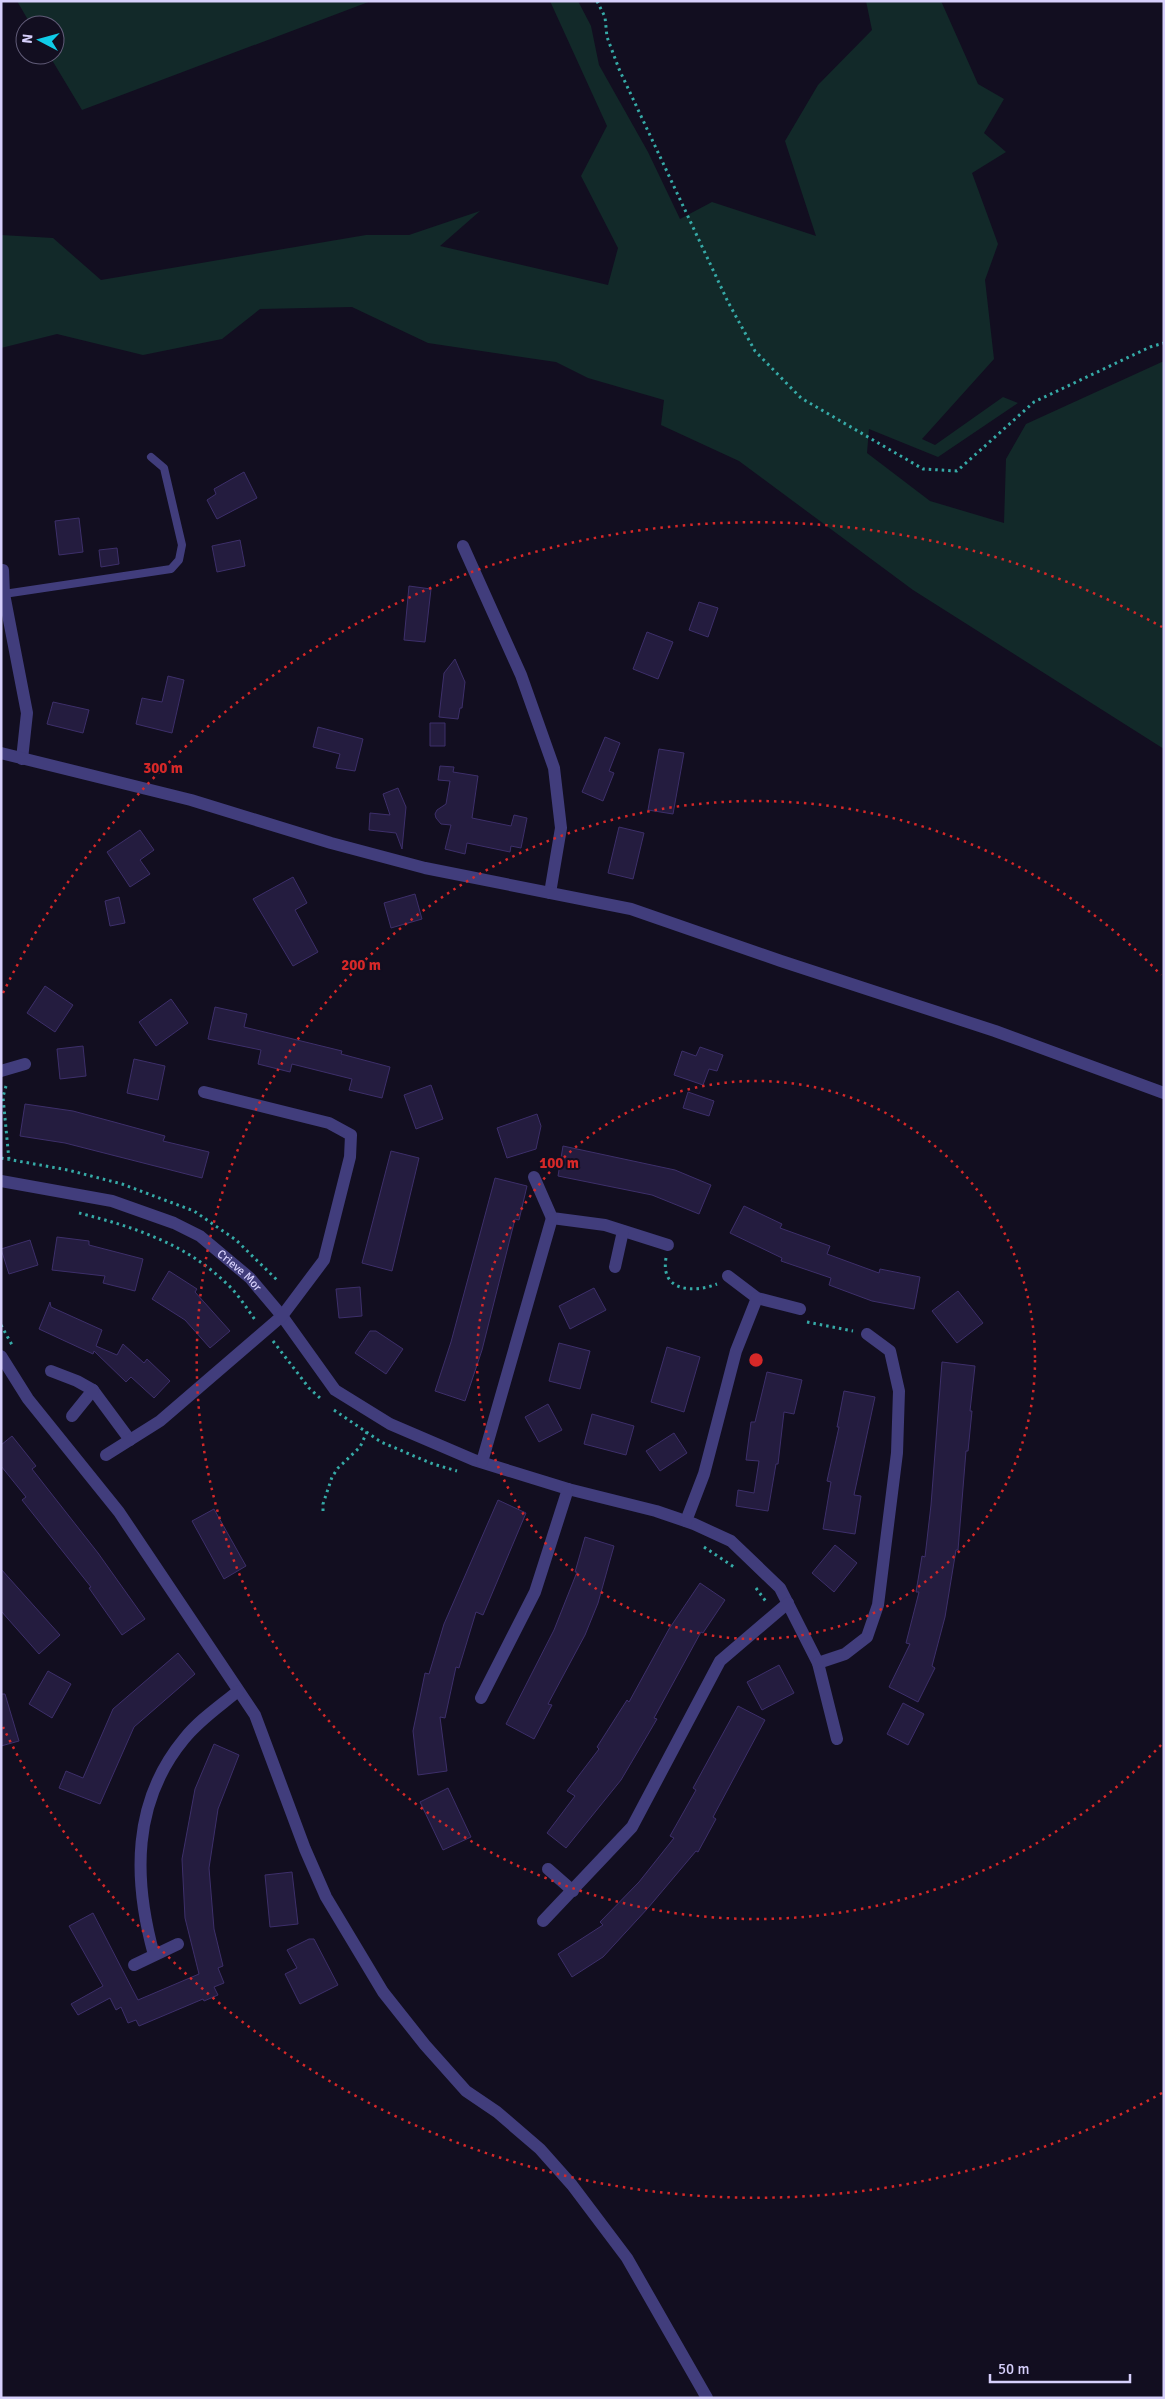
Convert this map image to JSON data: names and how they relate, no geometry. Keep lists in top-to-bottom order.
{
  "streets": {
    "street": ["Crieve Mor"]
  },
  "scale_bar": "50 m",
  "north": "left",
  "rings": ["300 m", "200 m", "100 m"]
}
